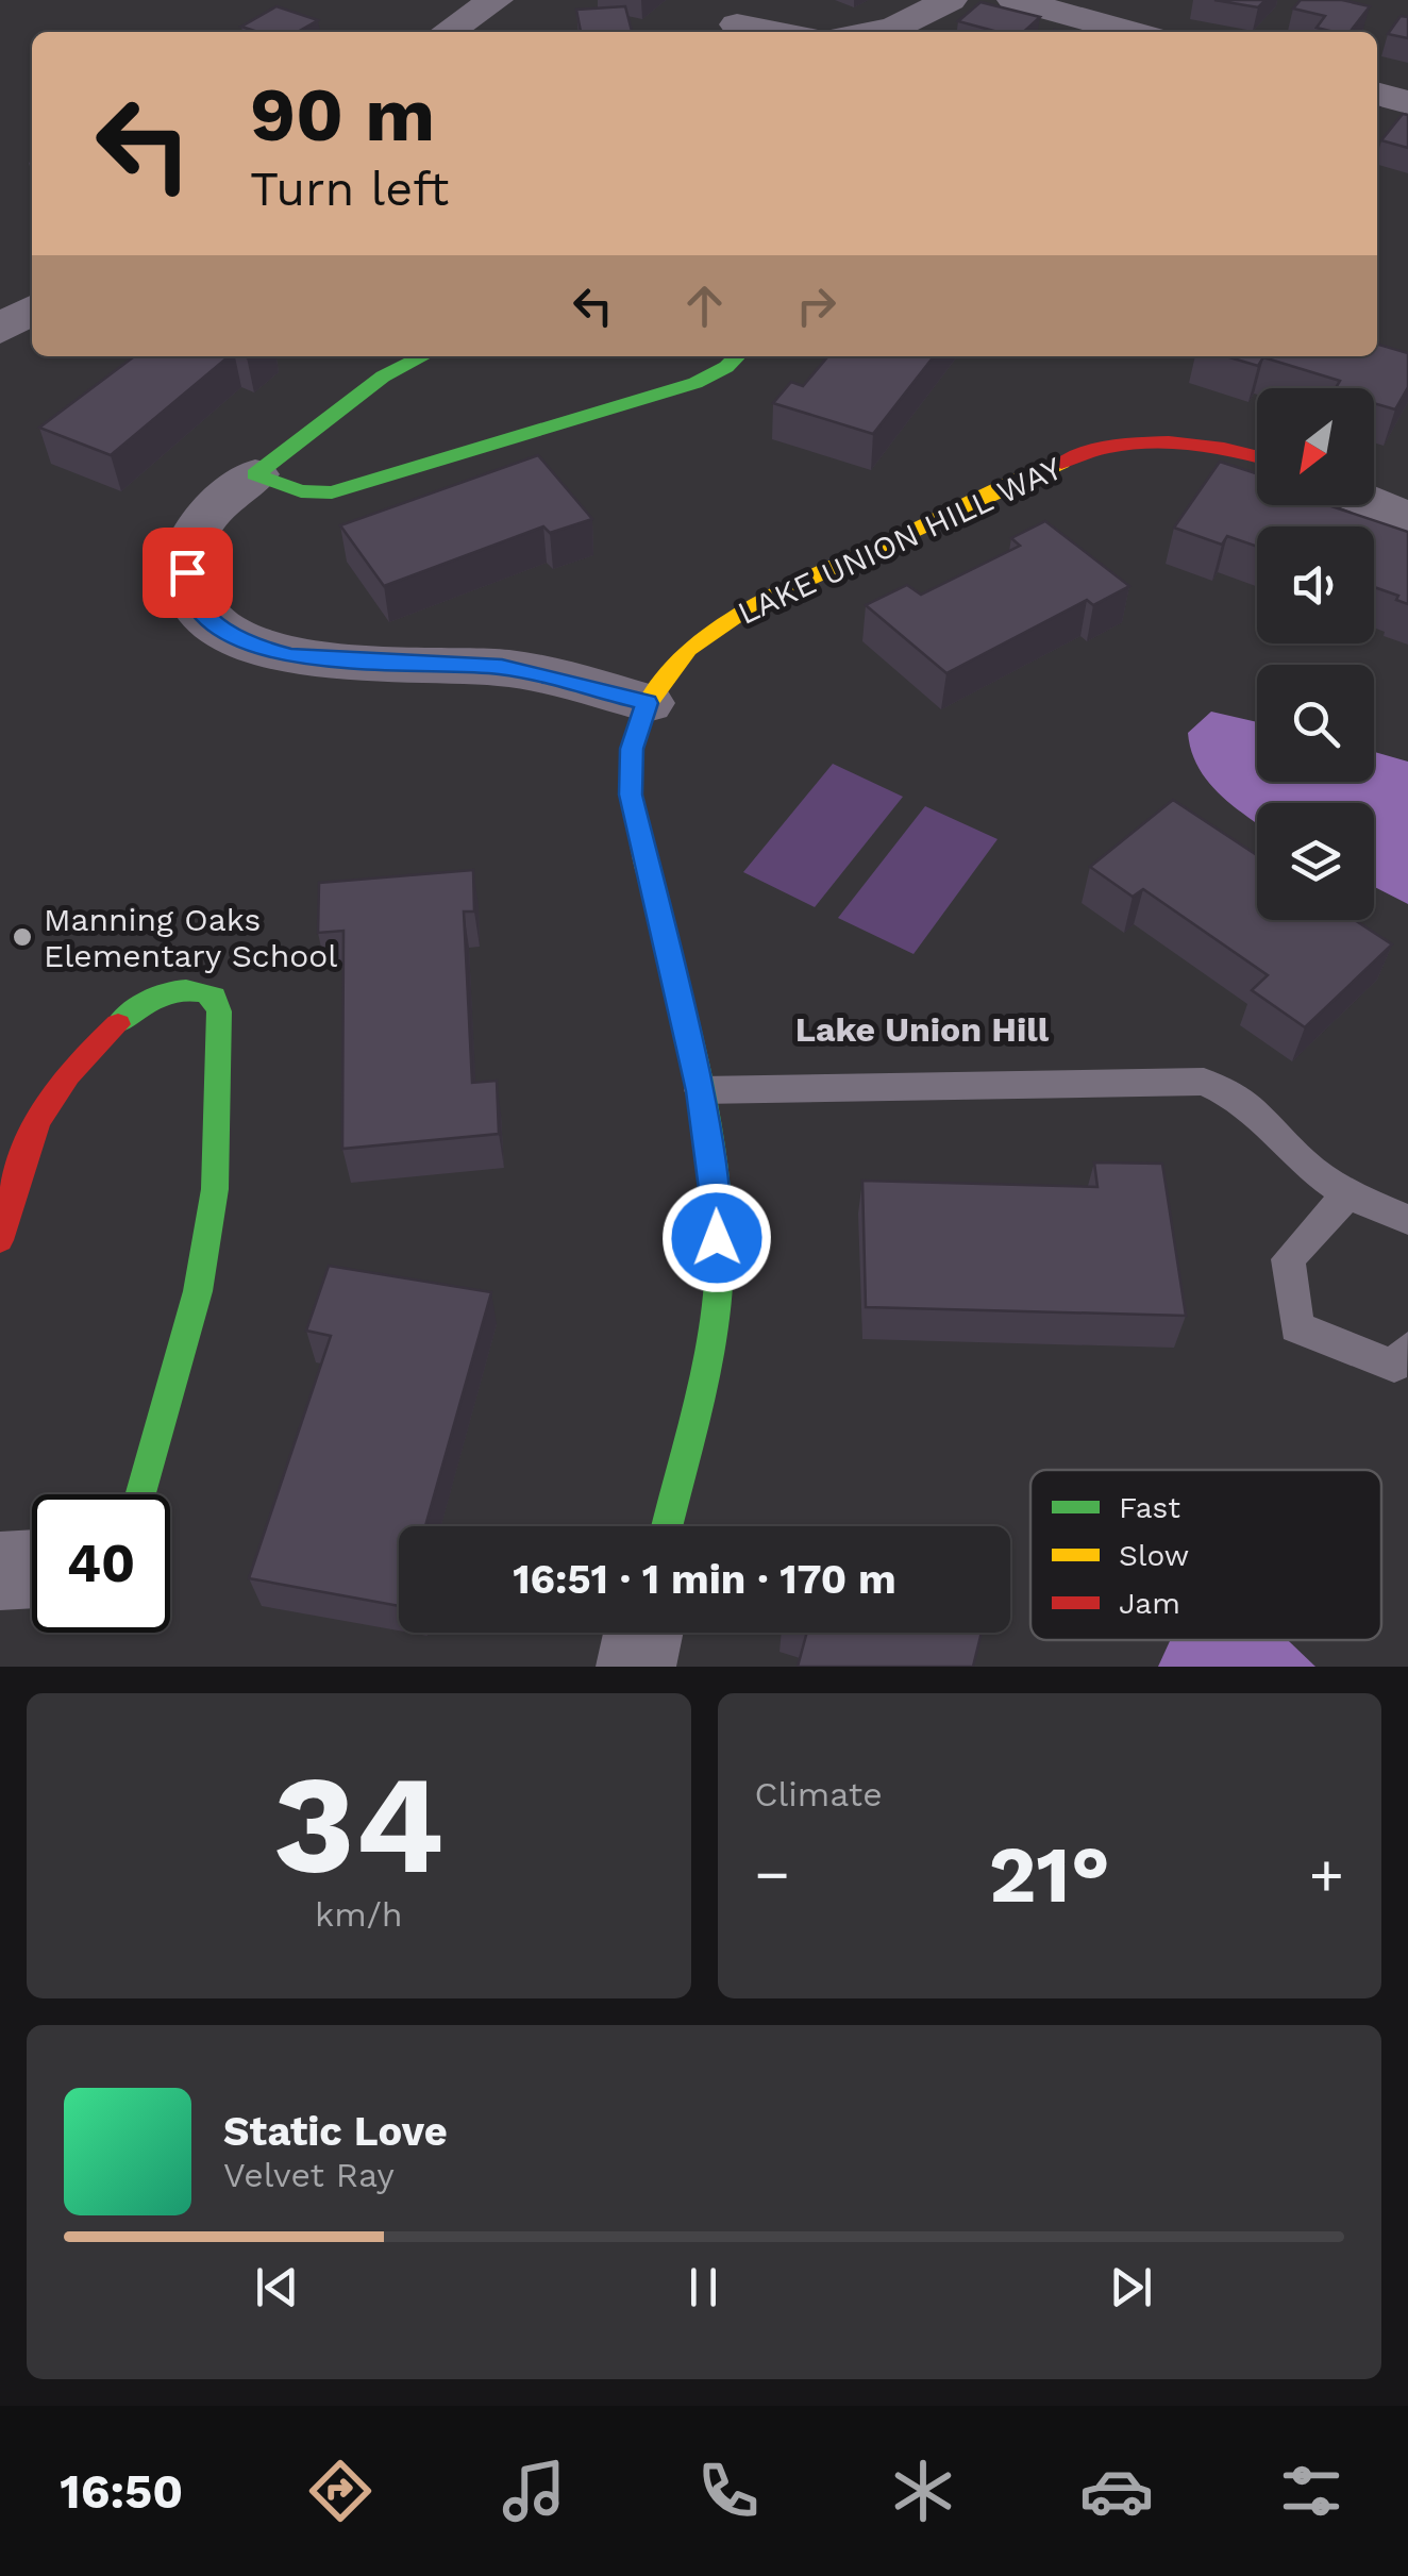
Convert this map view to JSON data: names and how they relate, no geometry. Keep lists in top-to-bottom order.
{
  "streets": {
    "street": ["LAKE UNION HILL WAY"]
  },
  "districts": ["Lake Union Hill"],
  "places": ["Manning Oaks Elementary School"],
  "legend": ["Fast", "Slow", "Jam"],
  "north": "bottom left",
  "page": {
    "turn": ["90 m", "Turn left"],
    "limit": "40",
    "trip": "16:51 · 1 min · 170 m",
    "tile": [
      ["34", "km/h"],
      "Climate"
    ],
    "heat": ["−", "21°", "+"],
    "song": ["Static Love", "Velvet Ray"],
    "tabs": "16:50"
  }
}
